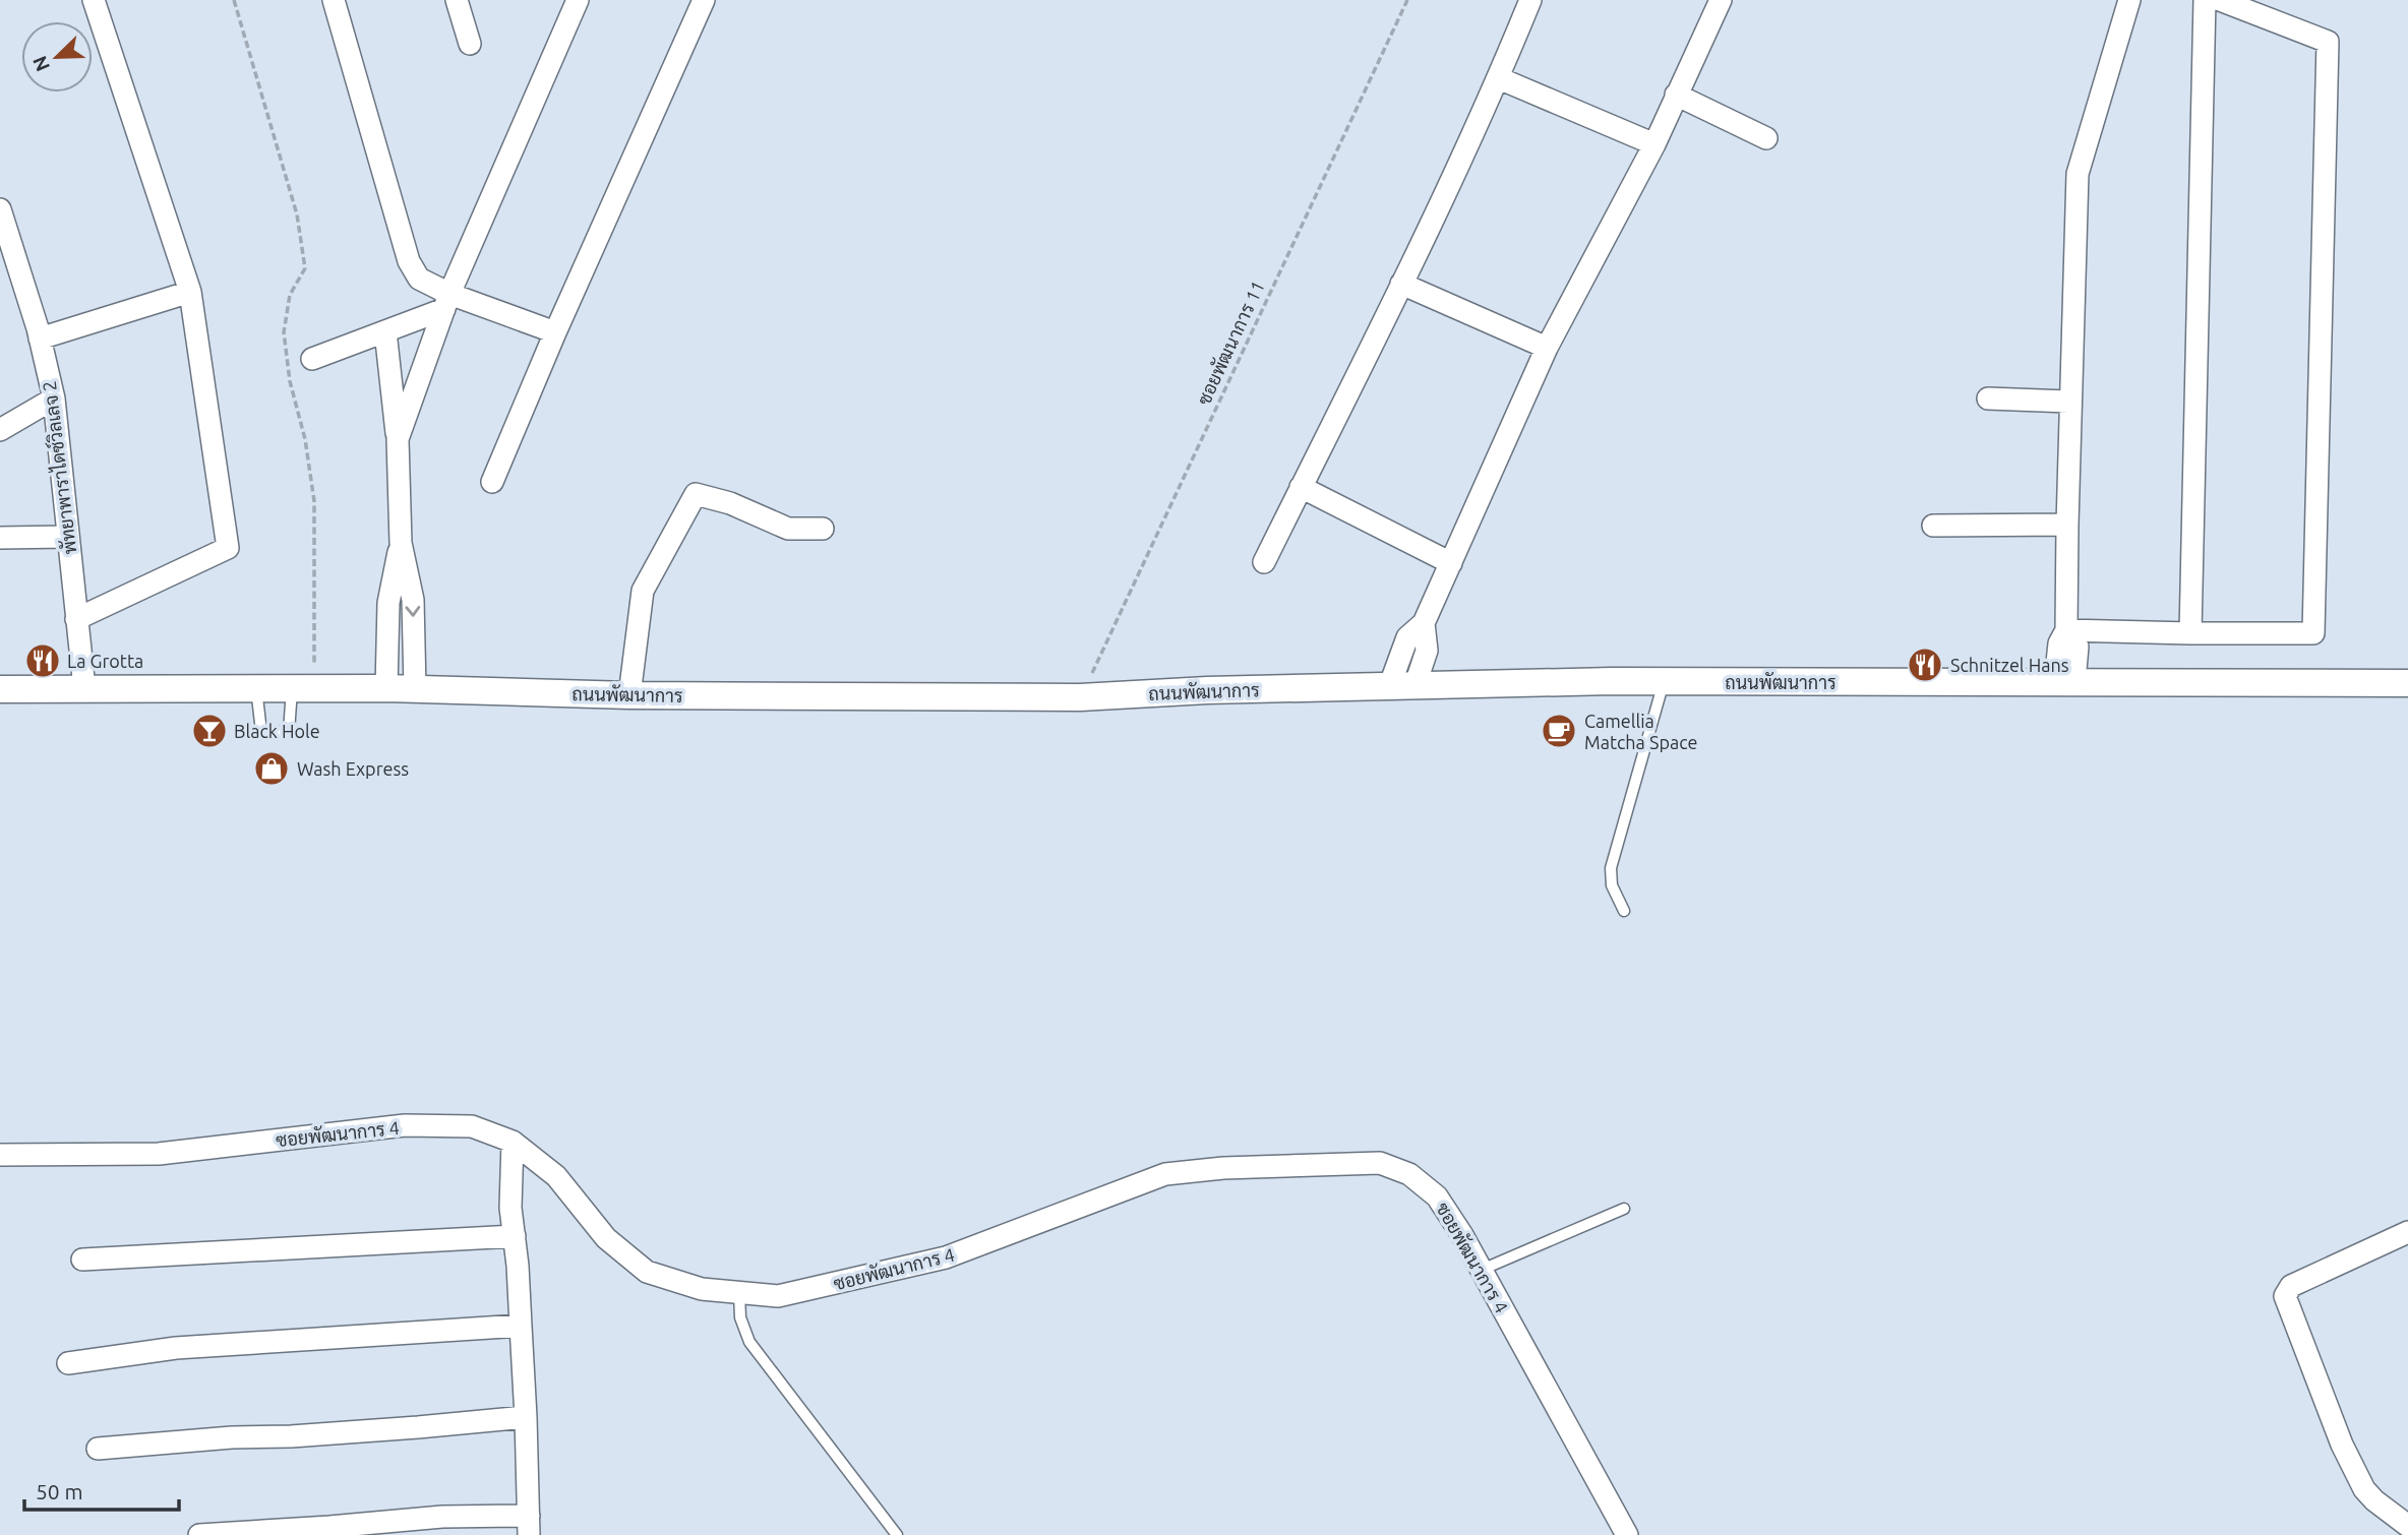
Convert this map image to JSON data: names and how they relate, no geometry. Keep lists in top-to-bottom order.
{
  "streets": {
    "street": ["พัทยาพาราไดซ์วิลเลจ 2", "ถนนพัฒนาการ", "ซอยพัฒนาการ 4"],
    "path": ["ซอยพัฒนาการ 11"]
  },
  "crossings": [
    ["ซอยพัฒนาการ 11", "ถนนพัฒนาการ"],
    ["พัทยาพาราไดซ์วิลเลจ 2", "ถนนพัฒนาการ"]
  ],
  "places": {
    "restaurant": ["La Grotta", "Schnitzel Hans"],
    "bar": ["Black Hole"],
    "cafe": ["Camellia Matcha Space"],
    "shop": ["Wash Express"]
  },
  "scale_bar": "50 m",
  "north": "bottom left"
}
